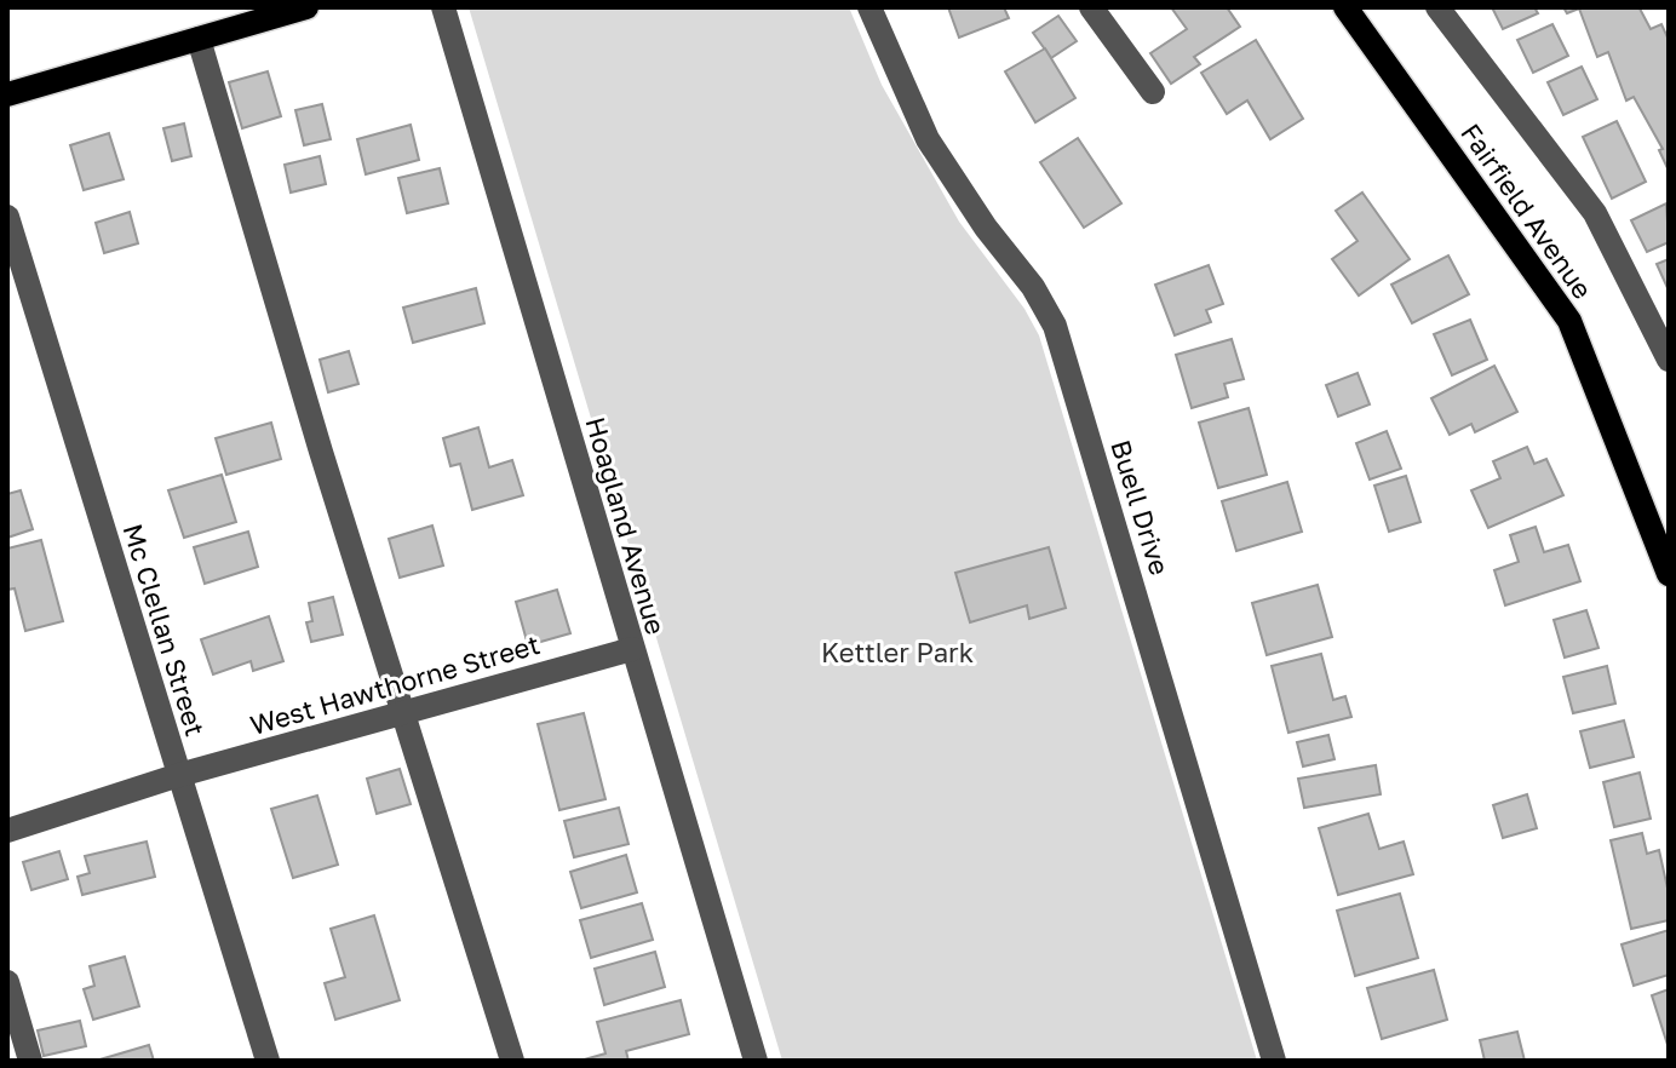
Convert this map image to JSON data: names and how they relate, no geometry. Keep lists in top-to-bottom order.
{
  "streets": {
    "main road": ["Fairfield Avenue"],
    "street": [
      "Buell Drive",
      "Hoagland Avenue",
      "Mc Clellan Street",
      "West Hawthorne Street"
    ]
  },
  "crossings": [
    ["Hoagland Avenue", "West Hawthorne Street"],
    ["Mc Clellan Street", "West Hawthorne Street"]
  ],
  "parks": ["Kettler Park"]
}
